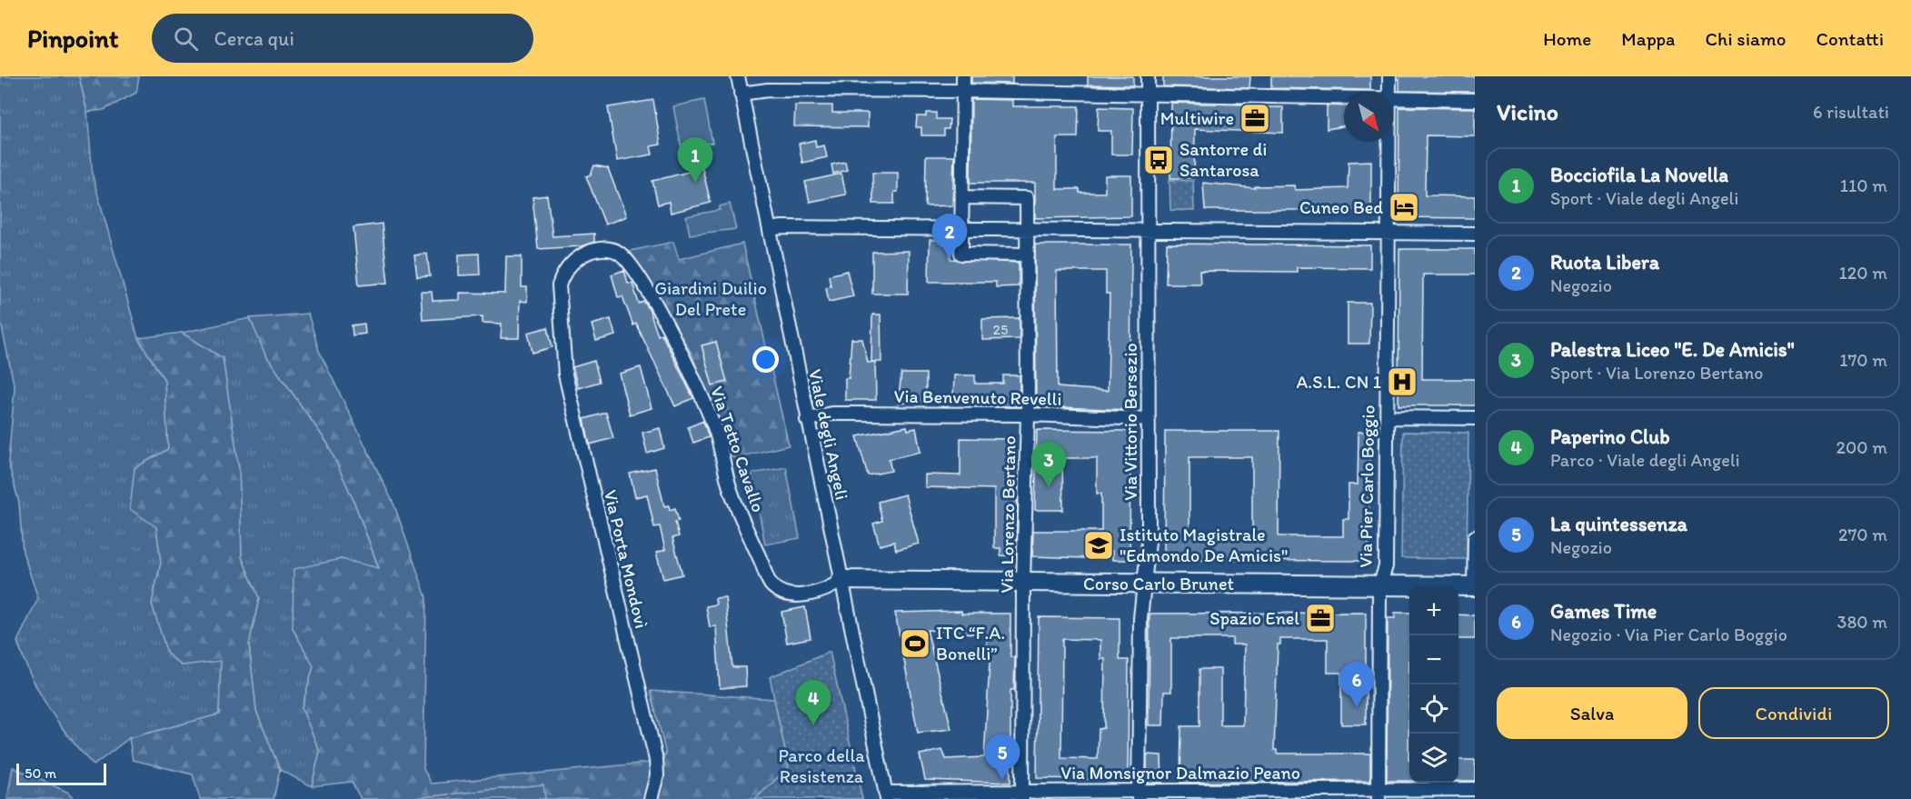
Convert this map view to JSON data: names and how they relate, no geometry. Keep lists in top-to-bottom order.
{
  "streets": {
    "street": [
      "Via Benvenuto Revelli",
      "Via Vittorio Bersezio",
      "Viale degli Angeli",
      "Via Tetto Cavallo",
      "Via Pier Carlo Boggio",
      "Via Lorenzo Bertano",
      "Via Porta Mondovì",
      "Corso Carlo Brunet",
      "Via Monsignor Dalmazio Peano"
    ]
  },
  "crossings": [
    ["Via Benvenuto Revelli", "Via Vittorio Bersezio"],
    ["Via Benvenuto Revelli", "Viale degli Angeli"],
    ["Via Benvenuto Revelli", "Via Lorenzo Bertano"],
    ["Via Vittorio Bersezio", "Corso Carlo Brunet"],
    ["Via Vittorio Bersezio", "Via Monsignor Dalmazio Peano"],
    ["Viale degli Angeli", "Via Tetto Cavallo"],
    ["Viale degli Angeli", "Corso Carlo Brunet"],
    ["Viale degli Angeli", "Via Monsignor Dalmazio Peano"],
    ["Via Tetto Cavallo", "Via Porta Mondovì"],
    ["Via Tetto Cavallo", "Corso Carlo Brunet"],
    ["Via Pier Carlo Boggio", "Corso Carlo Brunet"],
    ["Via Pier Carlo Boggio", "Via Monsignor Dalmazio Peano"],
    ["Via Lorenzo Bertano", "Corso Carlo Brunet"],
    ["Via Lorenzo Bertano", "Via Monsignor Dalmazio Peano"]
  ],
  "parks": ["Giardini Duilio Del Prete", "Parco della Resistenza"],
  "places": {
    "office": ["Multiwire", "Spazio Enel"],
    "bus stop": ["Santorre di Santarosa"],
    "hotel": ["Cuneo Bed"],
    "hospital": ["A.S.L. CN 1"],
    "school or university": ["Istituto Magistrale \"Edmondo De Amicis\""],
    "sports": ["ITC “F.A. Bonelli”"]
  },
  "house_numbers": ["25"],
  "scale_bar": "50 m",
  "north": "bottom right",
  "page": {
    "header": "Pinpoint",
    "search": "Cerca qui",
    "nav": [
      "Home",
      "Mappa",
      "Chi siamo",
      "Contatti"
    ],
    "heading": ["Vicino", "6 risultati"],
    "pins": [
      "1",
      "2",
      "3",
      "6",
      "4",
      "5"
    ],
    "list": [
      {
        "mark": "1",
        "name": "Bocciofila La Novella",
        "note": "Sport · Viale degli Angeli",
        "value": "110 m"
      },
      {
        "mark": "2",
        "name": "Ruota Libera",
        "note": "Negozio",
        "value": "120 m"
      },
      {
        "mark": "3",
        "name": "Palestra Liceo \"E. De Amicis\"",
        "note": "Sport · Via Lorenzo Bertano",
        "value": "170 m"
      },
      {
        "mark": "4",
        "name": "Paperino Club",
        "note": "Parco · Viale degli Angeli",
        "value": "200 m"
      },
      {
        "mark": "5",
        "name": "La quintessenza",
        "note": "Negozio",
        "value": "270 m"
      },
      {
        "mark": "6",
        "name": "Games Time",
        "note": "Negozio · Via Pier Carlo Boggio",
        "value": "380 m"
      }
    ],
    "map_buttons": ["+", "−"],
    "buttons": ["Salva", "Condividi"],
    "scale": "50 m"
  }
}
